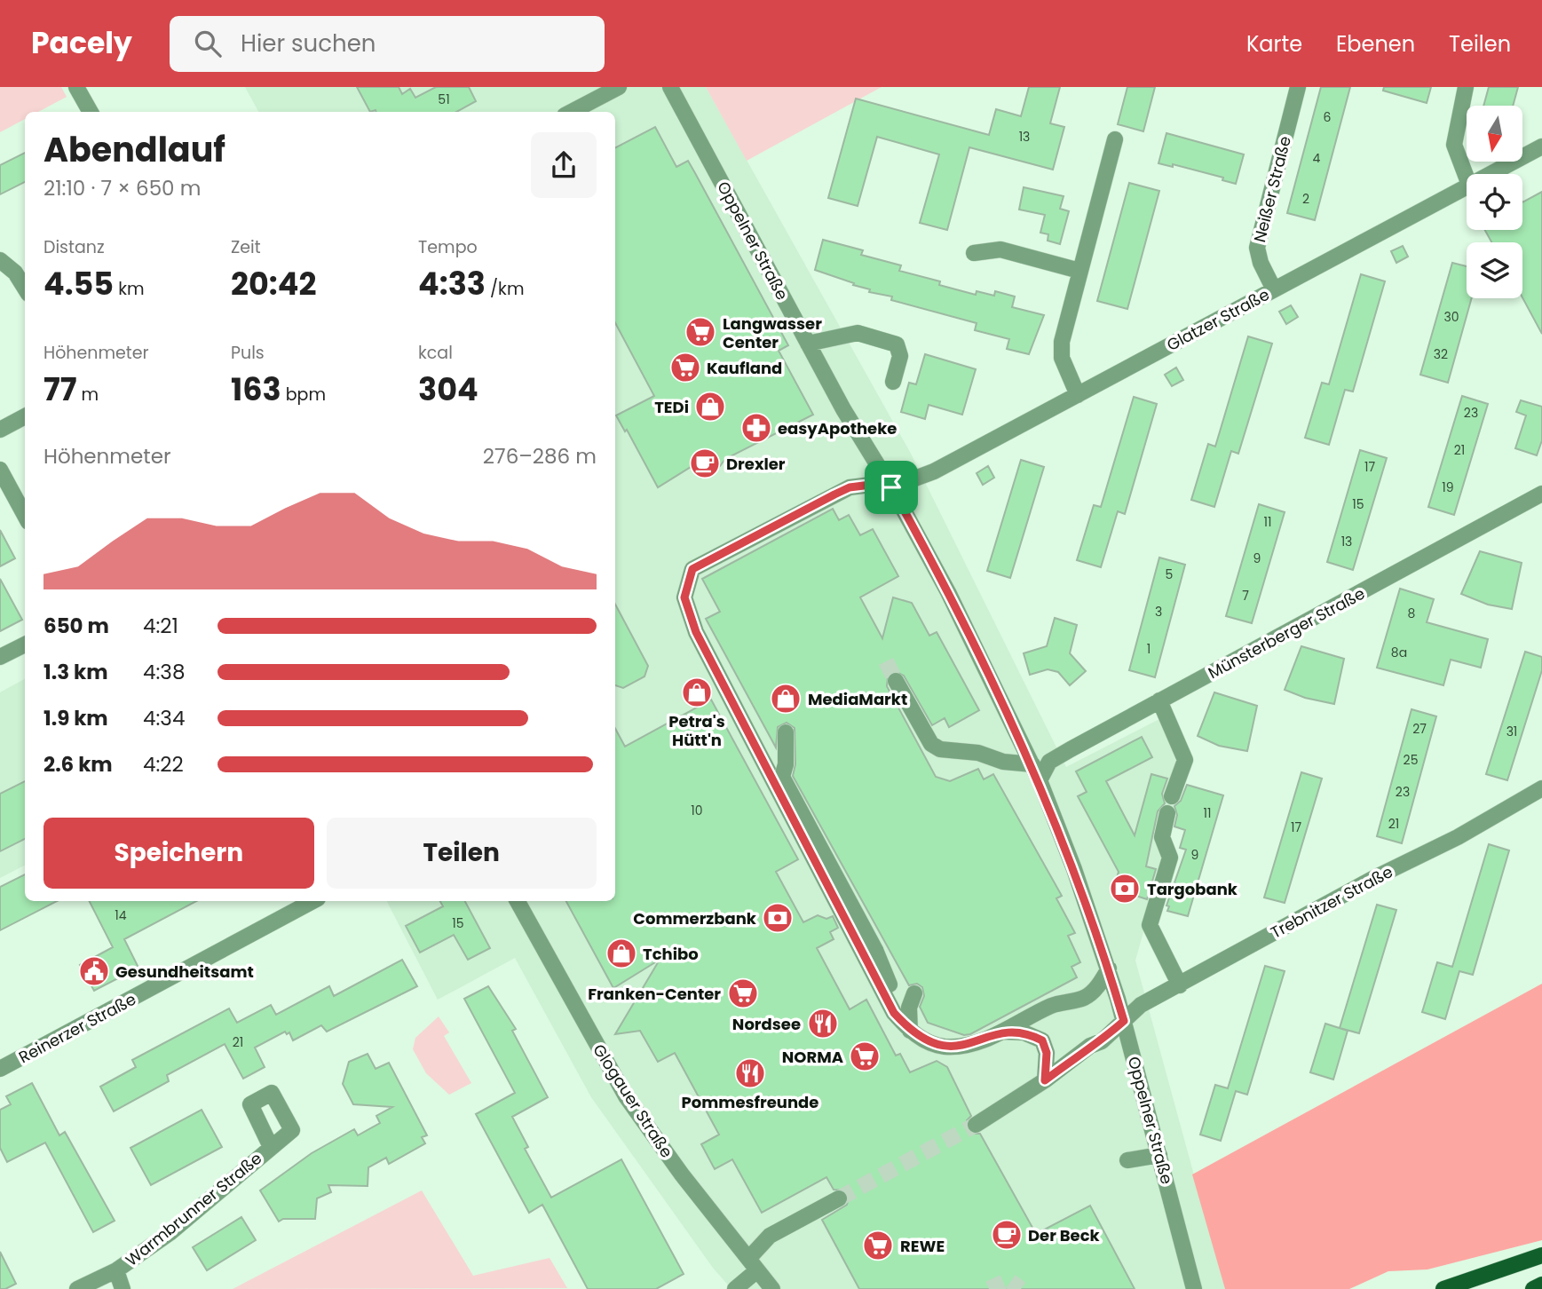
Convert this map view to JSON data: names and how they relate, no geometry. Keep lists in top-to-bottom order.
{
  "streets": {
    "street": [
      "Neißer Straße",
      "Oppelner Straße",
      "Glatzer Straße",
      "Münsterberger Straße",
      "Trebnitzer Straße",
      "Reinerzer Straße",
      "Glogauer Straße",
      "Warmbrunner Straße"
    ]
  },
  "crossings": [
    ["Neißer Straße", "Glatzer Straße"],
    ["Oppelner Straße", "Glatzer Straße"],
    ["Oppelner Straße", "Münsterberger Straße"],
    ["Oppelner Straße", "Trebnitzer Straße"]
  ],
  "places": {
    "supermarket": [
      "Langwasser Center",
      "Kaufland",
      "Franken-Center",
      "NORMA",
      "REWE"
    ],
    "shop": [
      "TEDi",
      "Petra's Hütt'n",
      "MediaMarkt",
      "Tchibo"
    ],
    "pharmacy": ["easyApotheke"],
    "cafe": ["Drexler", "Der Beck"],
    "bank": ["Targobank", "Commerzbank"],
    "public building": ["Gesundheitsamt"],
    "restaurant": ["Nordsee", "Pommesfreunde"]
  },
  "house_numbers": [
    "51",
    "6",
    "13",
    "4",
    "2",
    "30",
    "32",
    "23",
    "21",
    "17",
    "19",
    "15",
    "11",
    "13",
    "9",
    "5",
    "7",
    "3",
    "8",
    "1",
    "8a",
    "27",
    "31",
    "25",
    "23",
    "10",
    "11",
    "21",
    "17",
    "9",
    "14",
    "15",
    "21"
  ],
  "north": "bottom",
  "page": {
    "header": "Pacely",
    "search": "Hier suchen",
    "nav": ["Karte", "Ebenen", "Teilen"],
    "heading": ["Abendlauf", "21:10 · 7 × 650 m"],
    "stats": [
      ["Distanz", "4.55 km"],
      ["Zeit", "20:42"],
      ["Tempo", "4:33 /km"],
      ["Höhenmeter", "77 m"],
      ["Puls", "163 bpm"],
      ["kcal", "304"]
    ],
    "chart": ["Höhenmeter", "276–286 m"],
    "list": [
      {
        "name": "650 m",
        "note": "4:21"
      },
      {
        "name": "1.3 km",
        "note": "4:38"
      },
      {
        "name": "1.9 km",
        "note": "4:34"
      },
      {
        "name": "2.6 km",
        "note": "4:22"
      }
    ],
    "buttons": ["Speichern", "Teilen"]
  }
}
